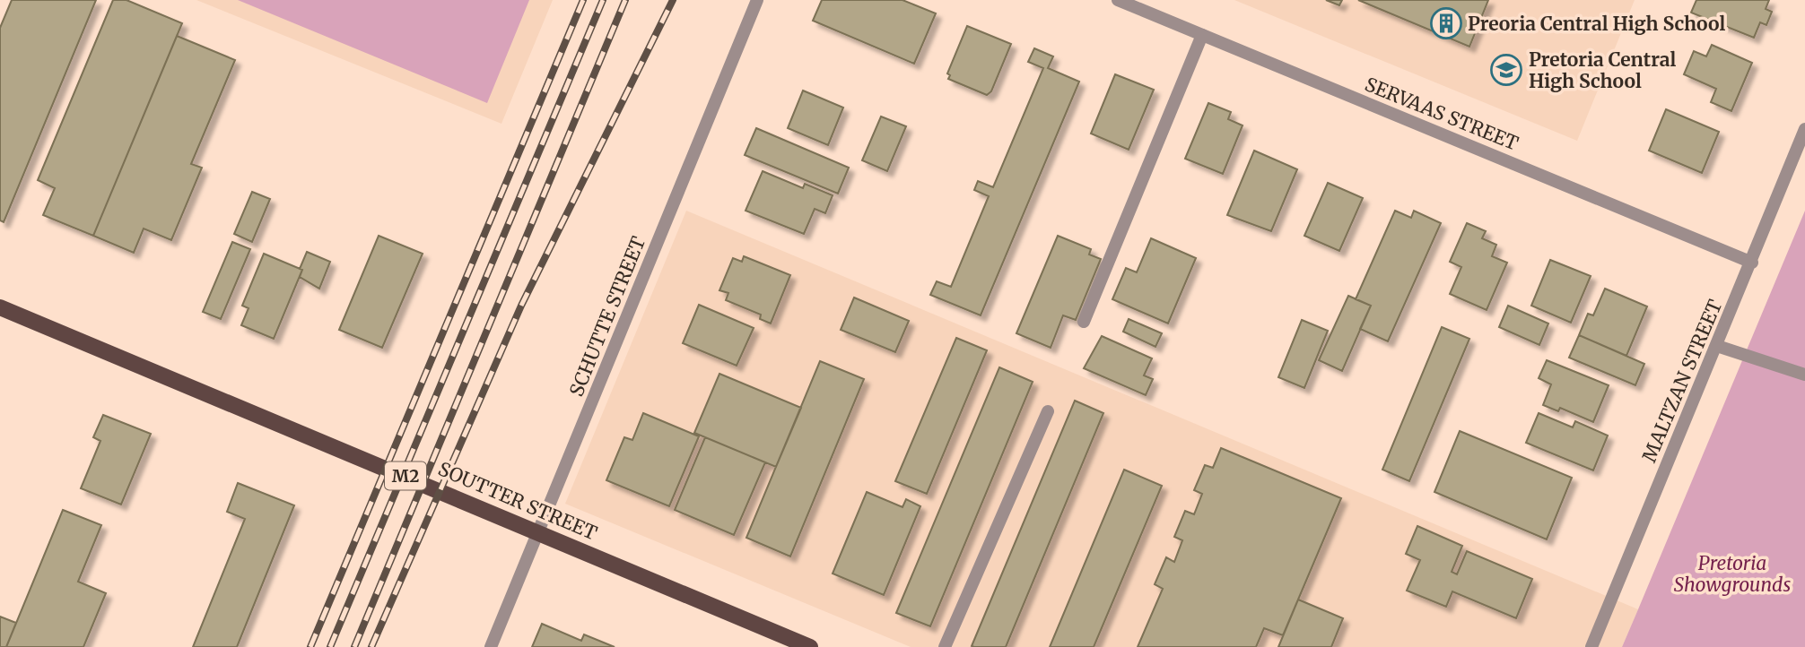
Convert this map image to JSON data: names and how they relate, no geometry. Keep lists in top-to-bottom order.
{
  "streets": {
    "main road": ["M2", "SOUTTER STREET"],
    "street": ["SERVAAS STREET", "SCHUTTE STREET", "MALTZAN STREET"]
  },
  "crossings": [
    ["SERVAAS STREET", "MALTZAN STREET"],
    ["SCHUTTE STREET", "SOUTTER STREET"]
  ],
  "parks": ["Pretoria Showgrounds"],
  "places": {
    "building": ["Preoria Central High School"],
    "school or university": ["Pretoria Central High School"]
  }
}
